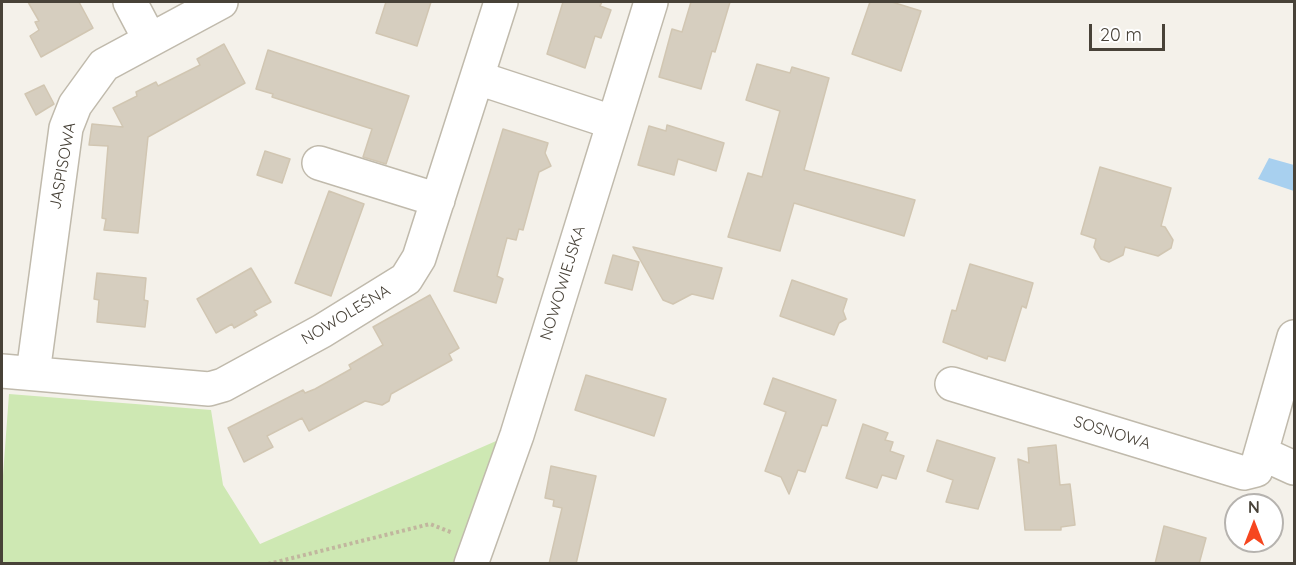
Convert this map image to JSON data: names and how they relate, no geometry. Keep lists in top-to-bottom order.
{
  "streets": {
    "street": [
      "JASPISOWA",
      "NOWOWIEJSKA",
      "NOWOLEŚNA",
      "SOSNOWA"
    ]
  },
  "crossings": [
    ["JASPISOWA", "NOWOLEŚNA"]
  ],
  "scale_bar": "20 m",
  "north": "top"
}
